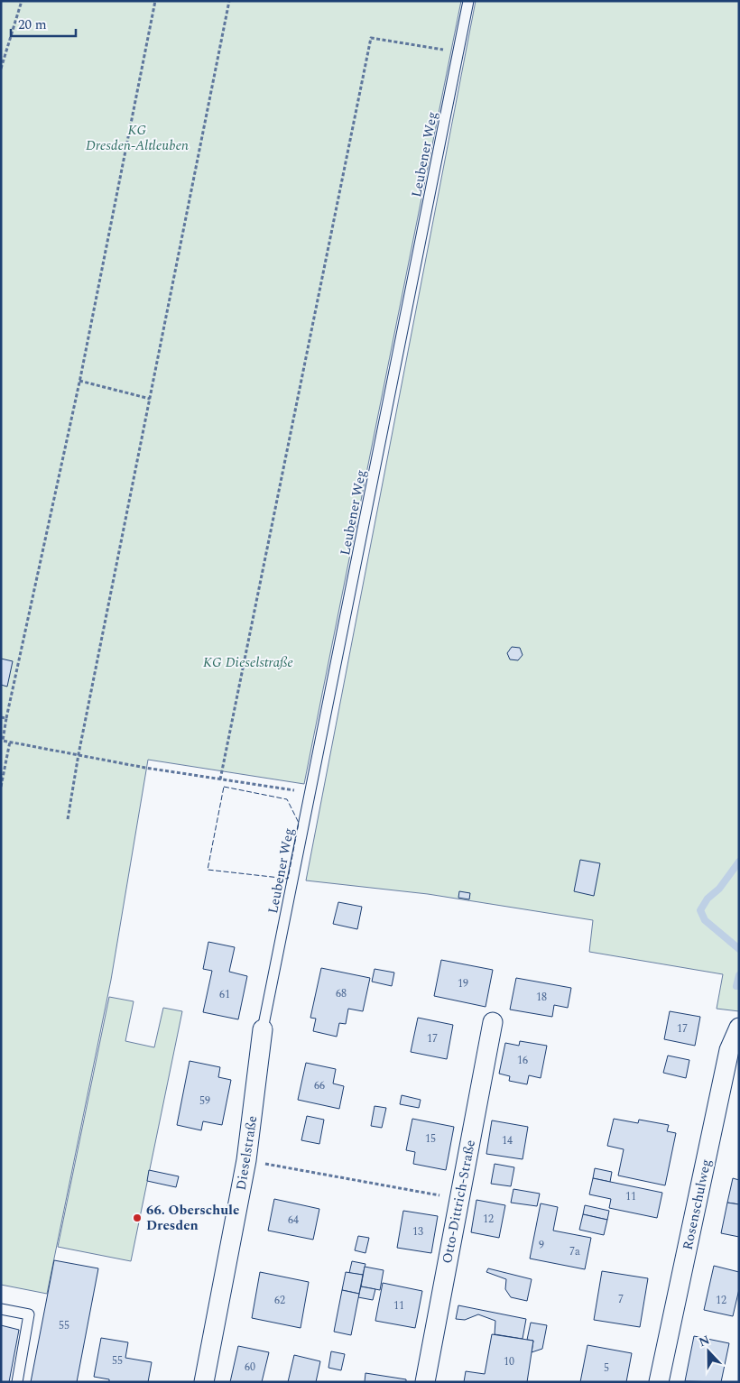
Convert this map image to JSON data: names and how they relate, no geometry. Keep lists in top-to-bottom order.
{
  "streets": {
    "street": ["Dieselstraße", "Otto-Dittrich-Straße", "Rosenschulweg"],
    "lane": ["Leubener Weg"]
  },
  "crossings": [
    ["Leubener Weg", "Dieselstraße"]
  ],
  "parks": ["KG Dresden-Altleuben", "KG Dieselstraße"],
  "places": ["66. Oberschule Dresden"],
  "house_numbers": [
    "19",
    "68",
    "61",
    "18",
    "17",
    "17",
    "16",
    "66",
    "59",
    "15",
    "14",
    "11",
    "12",
    "64",
    "13",
    "9",
    "7a",
    "7",
    "62",
    "12",
    "11",
    "55",
    "55",
    "10",
    "60",
    "5"
  ],
  "scale_bar": "20 m",
  "north": "top"
}
